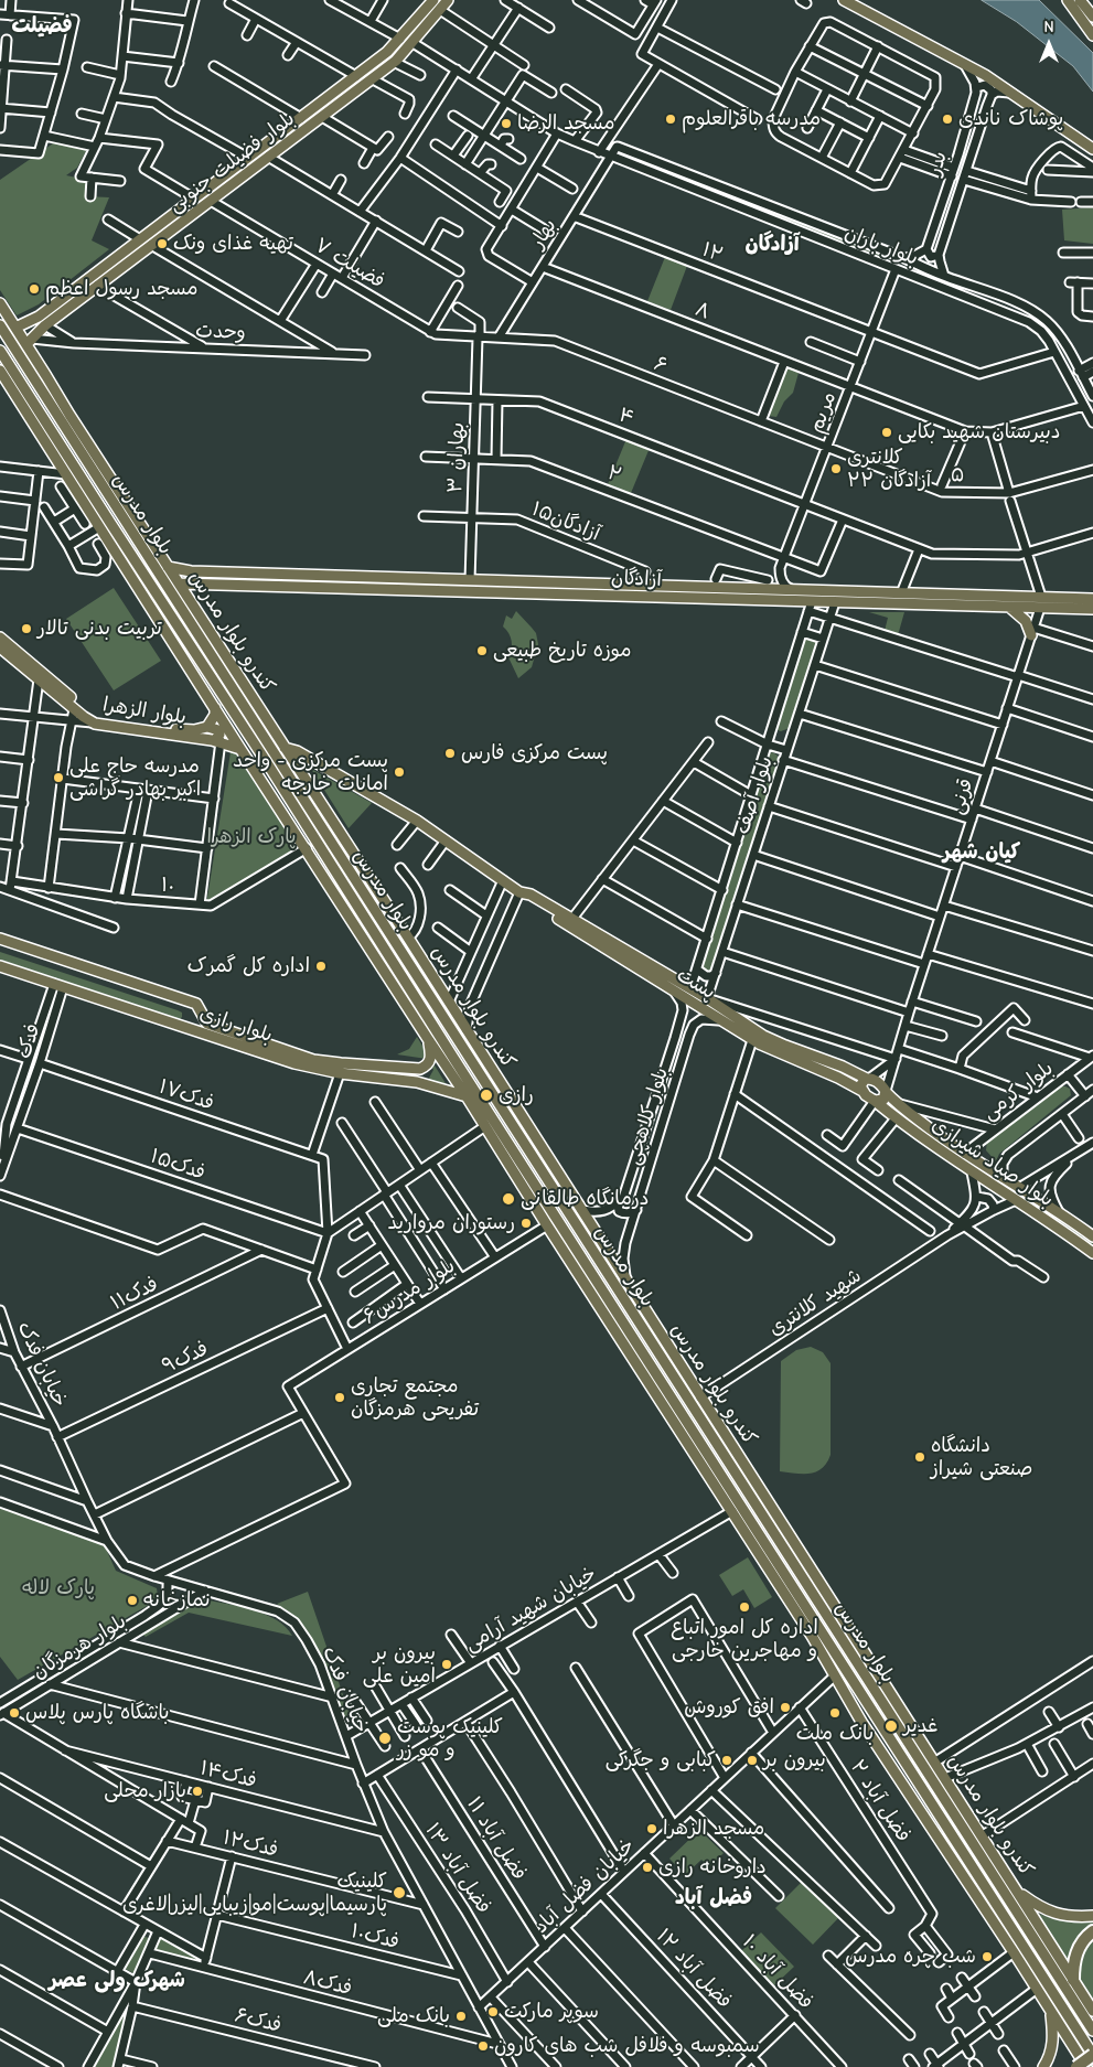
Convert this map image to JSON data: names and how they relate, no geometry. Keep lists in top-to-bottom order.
{
  "streets": {
    "main road": [
      "بلوار فضیلت جنوبی",
      "بلوار مدرس",
      "آزادگان",
      "کندرو بلوار مدرس",
      "بلوار الزهرا",
      "پست",
      "بلوار رازی",
      "بلوار صیاد شیرازی"
    ],
    "street": [
      "بدر",
      "بهار",
      "بلوار باران",
      "۱۲",
      "فضیلت ۷",
      "۸",
      "وحدت",
      "۶",
      "مریم",
      "۴",
      "بهاران ۳",
      "۲",
      "۵",
      "آزادگان۱۵",
      "بلوار آصف",
      "قرنی",
      "۱۰",
      "فدک",
      "بلوار کرمی",
      "فدک۱۷",
      "بلوار کلاهچی",
      "فدک۱۵",
      "بلوار مدرس۶",
      "فدک۱۱",
      "شهید کلانتری",
      "فدک۹",
      "خیابان فدک",
      "خیابان شهید آرامی",
      "بلوار هرمزگان",
      "فدک۱۴",
      "فضل آباد ۲",
      "فضل آباد ۱۱",
      "فدک۱۲",
      "فضل آباد ۱۳",
      "خیابان فضل آباد",
      "فدک۱۰",
      "فضل آباد ۱۲",
      "فضل آباد ۱۰",
      "فدک۸",
      "فدک۶"
    ]
  },
  "crossings": [
    ["بلوار فضیلت جنوبی", "بلوار باران"],
    ["بلوار فضیلت جنوبی", "فضیلت ۷"],
    ["بلوار فضیلت جنوبی", "وحدت"],
    ["بلوار فضیلت جنوبی", "کندرو بلوار مدرس"],
    ["بدر", "بلوار باران"],
    ["بهار", "بلوار باران"],
    ["بهار", "۱۲"],
    ["بهار", "۸"],
    ["بهار", "۶"],
    ["بلوار باران", "۱۲"],
    ["بلوار باران", "مریم"],
    ["۱۲", "مریم"],
    ["فضیلت ۷", "۶"],
    ["فضیلت ۷", "بهاران ۳"],
    ["۸", "مریم"],
    ["وحدت", "کندرو بلوار مدرس"],
    ["۶", "مریم"],
    ["۶", "بهاران ۳"],
    ["۶", "۵"],
    ["مریم", "۴"],
    ["مریم", "۲"],
    ["مریم", "۵"],
    ["۴", "بهاران ۳"],
    ["۴", "۲"],
    ["بهاران ۳", "۲"],
    ["بهاران ۳", "آزادگان۱۵"],
    ["بهاران ۳", "آزادگان"],
    ["آزادگان۱۵", "آزادگان"],
    ["آزادگان", "کندرو بلوار مدرس"],
    ["آزادگان", "بلوار آصف"],
    ["آزادگان", "قرنی"],
    ["کندرو بلوار مدرس", "پست"],
    ["کندرو بلوار مدرس", "بلوار کلاهچی"],
    ["کندرو بلوار مدرس", "شهید کلانتری"],
    ["بلوار آصف", "پست"],
    ["قرنی", "پست"],
    ["قرنی", "بلوار صیاد شیرازی"],
    ["پست", "بلوار کلاهچی"],
    ["پست", "بلوار صیاد شیرازی"],
    ["بلوار رازی", "فدک"],
    ["فدک", "فدک۱۷"],
    ["فدک", "فدک۱۵"],
    ["بلوار کرمی", "بلوار صیاد شیرازی"],
    ["فدک۱۷", "فدک۱۵"],
    ["بلوار صیاد شیرازی", "شهید کلانتری"],
    ["فدک۱۱", "خیابان فدک"],
    ["فدک۹", "خیابان فدک"],
    ["خیابان فدک", "خیابان شهید آرامی"],
    ["خیابان فدک", "بلوار هرمزگان"],
    ["خیابان فدک", "فدک۱۴"],
    ["خیابان فدک", "فدک۱۲"],
    ["خیابان فدک", "خیابان فضل آباد"],
    ["خیابان فدک", "فدک۱۰"],
    ["خیابان فدک", "فدک۸"],
    ["فضل آباد ۲", "خیابان فضل آباد"],
    ["فضل آباد ۱۱", "خیابان فضل آباد"],
    ["فضل آباد ۱۳", "خیابان فضل آباد"],
    ["خیابان فضل آباد", "فضل آباد ۱۲"],
    ["خیابان فضل آباد", "فضل آباد ۱۰"]
  ],
  "districts": [
    "فضیلت",
    "آزادگان",
    "کیان شهر",
    "فضل آباد",
    "شهرک ولی عصر"
  ],
  "parks": ["پارک الزهرا", "پارک لاله"],
  "places": [
    "مدرسه باقرالعلوم",
    "پوشاک ناندی",
    "مسجد الرضا",
    "تهیه غذای ونک",
    "مسجد رسول اعظم",
    "دبیرستان شهید بکایی",
    "کلانتری ۲۲ آزادگان",
    "تربیت بدنی تالار",
    "موزه تاریخ طبیعی",
    "پست مرکزی فارس",
    "پست مرکزی - واحد امانات خارجه",
    "مدرسه حاج علی اکبر بهادر گراشی",
    "اداره کل گمرک",
    "رازی",
    "درمانگاه طالقانی",
    "رستوران مروارید",
    "مجتمع تجاری تفریحی هرمزگان",
    "دانشگاه صنعتی شیراز",
    "نمازخانه",
    "اداره کل امور اتباع و مهاجرین خارجی",
    "بیرون بر امین علی",
    "افق کوروش",
    "باشگاه پارس پلاس",
    "بانک ملت",
    "غدیر",
    "کلینیک پوست و مو زر",
    "کبابی و جگرکی",
    "بیرون بر",
    "بازار محلی",
    "مسجد الزهرا",
    "داروخانه رازی",
    "کلینیک پارسیما|پوست|مو|زیبایی|لیزر|لاغری",
    "شب چره مدرس",
    "سوپر مارکت",
    "بانک ملی",
    "سمبوسه و فلافل شب های کارون"
  ],
  "north": "top"
}
